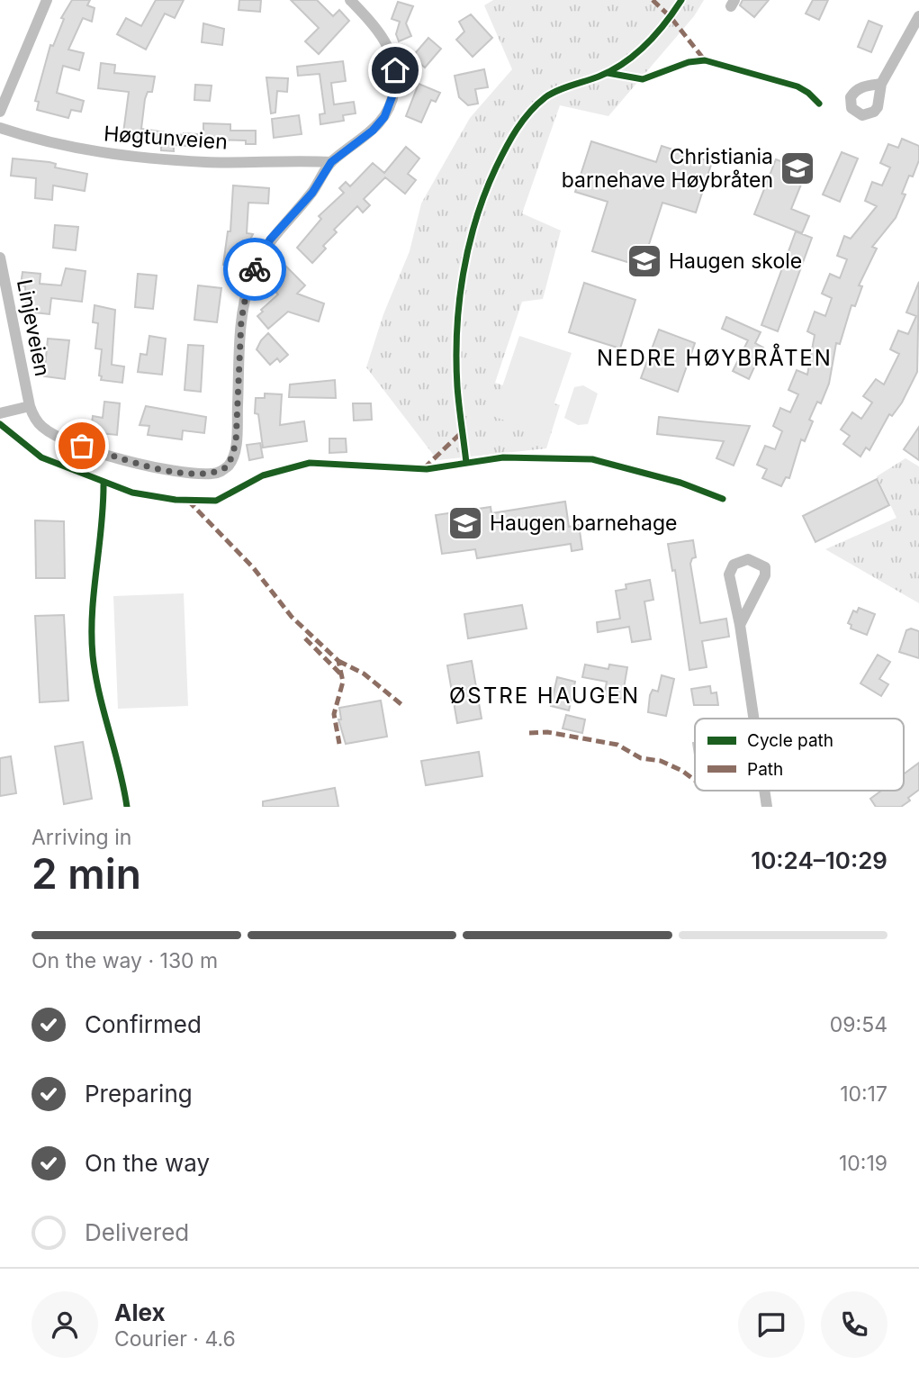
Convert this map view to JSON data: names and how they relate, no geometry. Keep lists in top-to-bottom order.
{
  "streets": {
    "street": ["Høgtunveien", "Linjeveien"]
  },
  "districts": ["NEDRE HØYBRÅTEN", "ØSTRE HAUGEN"],
  "places": {
    "school or university": ["Christiania barnehave Høybråten", "Haugen skole", "Haugen barnehage"]
  },
  "legend": ["Cycle path", "Path"],
  "page": {
    "heading": ["2 min", "Arriving in", "10:24–10:29"],
    "panel": ["Alex", "Courier · 4.6"],
    "bar": "On the way · 130 m",
    "list": [
      ["Confirmed", "09:54"],
      ["Preparing", "10:17"],
      ["On the way", "10:19"],
      "Delivered"
    ]
  }
}
